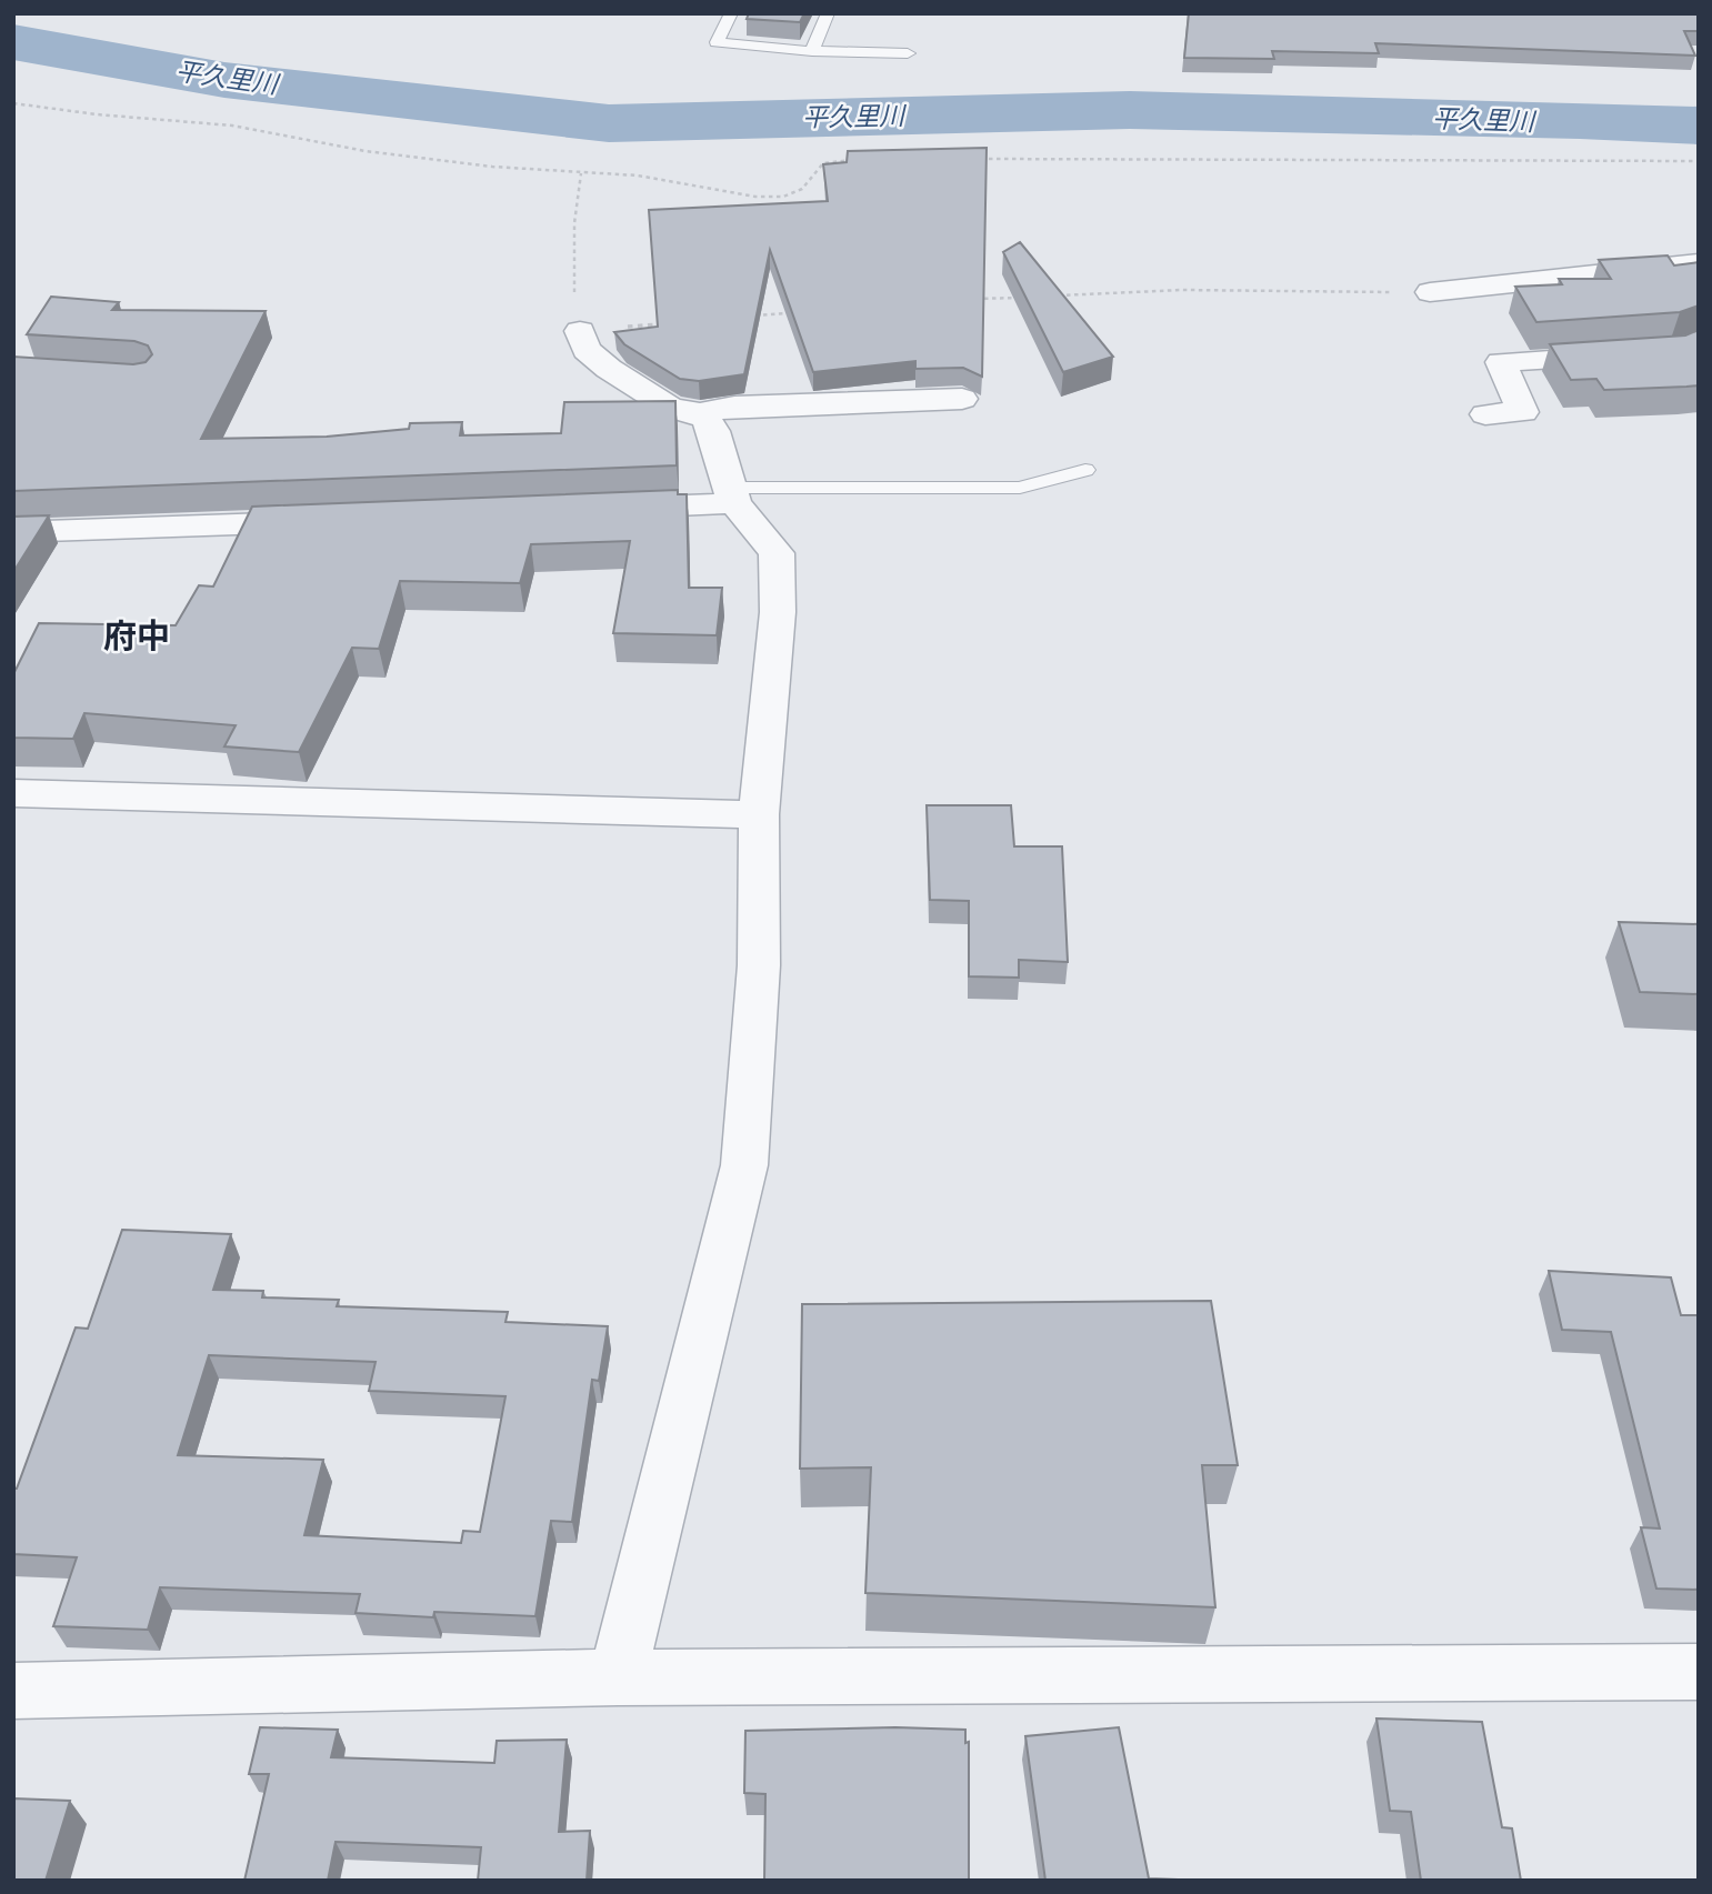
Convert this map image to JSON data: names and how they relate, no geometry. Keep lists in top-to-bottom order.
{
  "districts": ["府中"],
  "water": ["平久里川"]
}
